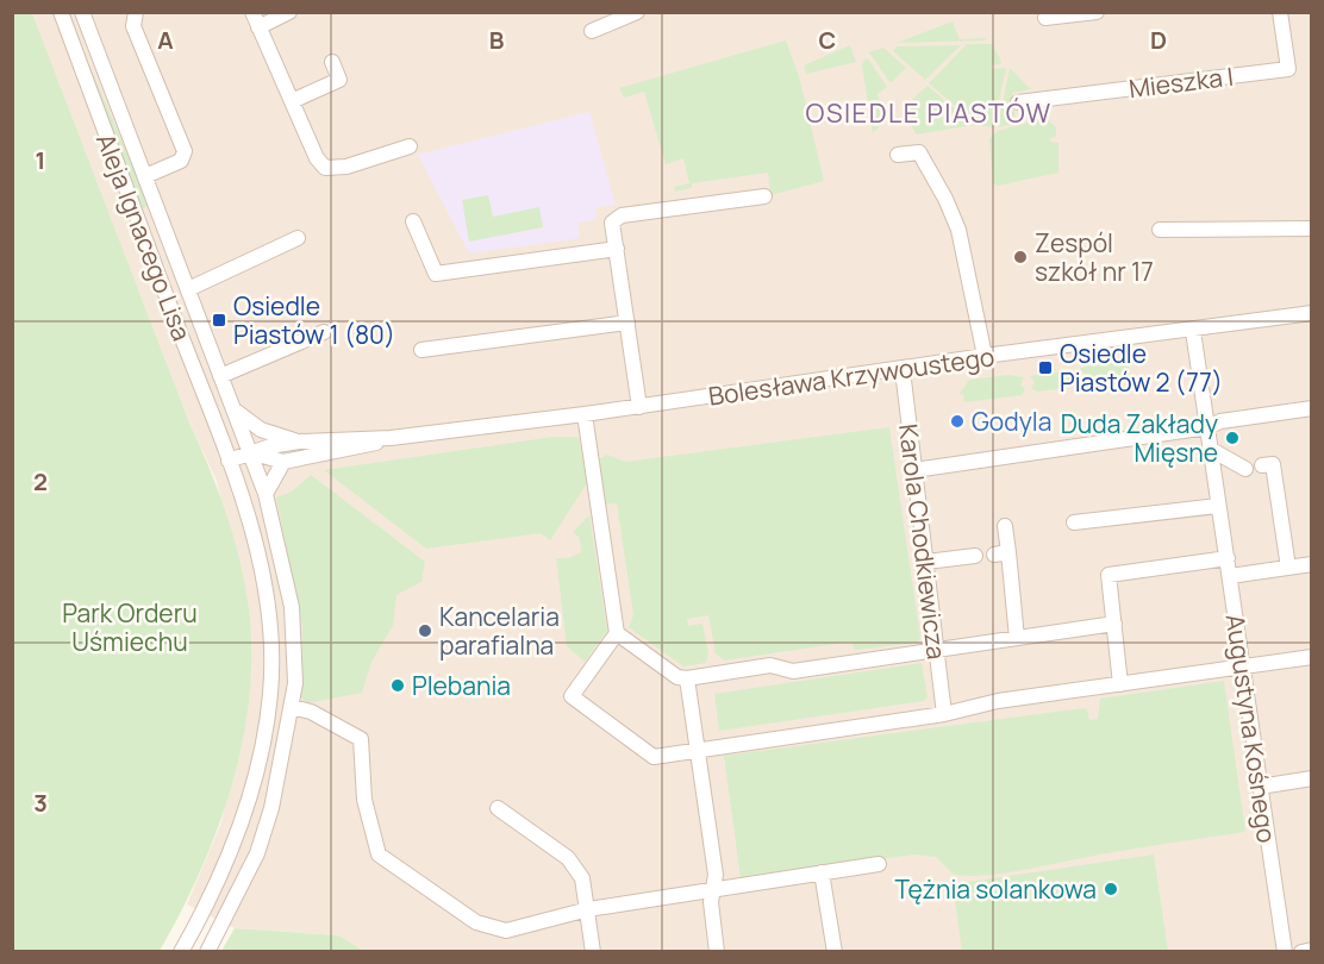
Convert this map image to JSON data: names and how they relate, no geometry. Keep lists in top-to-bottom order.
{
  "streets": {
    "street": [
      "Mieszka I",
      "Aleja Ignacego Lisa",
      "Bolesława Krzywoustego",
      "Karola Chodkiewicza",
      "Augustyna Kośnego"
    ]
  },
  "crossings": [
    ["Aleja Ignacego Lisa", "Bolesława Krzywoustego"],
    ["Bolesława Krzywoustego", "Karola Chodkiewicza"],
    ["Bolesława Krzywoustego", "Augustyna Kośnego"]
  ],
  "districts": ["OSIEDLE PIASTÓW"],
  "parks": ["Park Orderu Uśmiechu"],
  "places": {
    "other": [
      "Zespól szkół nr 17",
      "Godyla",
      "Duda Zakłady Mięsne",
      "Kancelaria parafialna",
      "Plebania",
      "Tężnia solankowa"
    ],
    "transit": ["Osiedle Piastów 1 (80)", "Osiedle Piastów 2 (77)"]
  },
  "grid": {
    "columns": [
      "A",
      "B",
      "C",
      "D"
    ],
    "rows": ["1", "2", "3"]
  }
}
